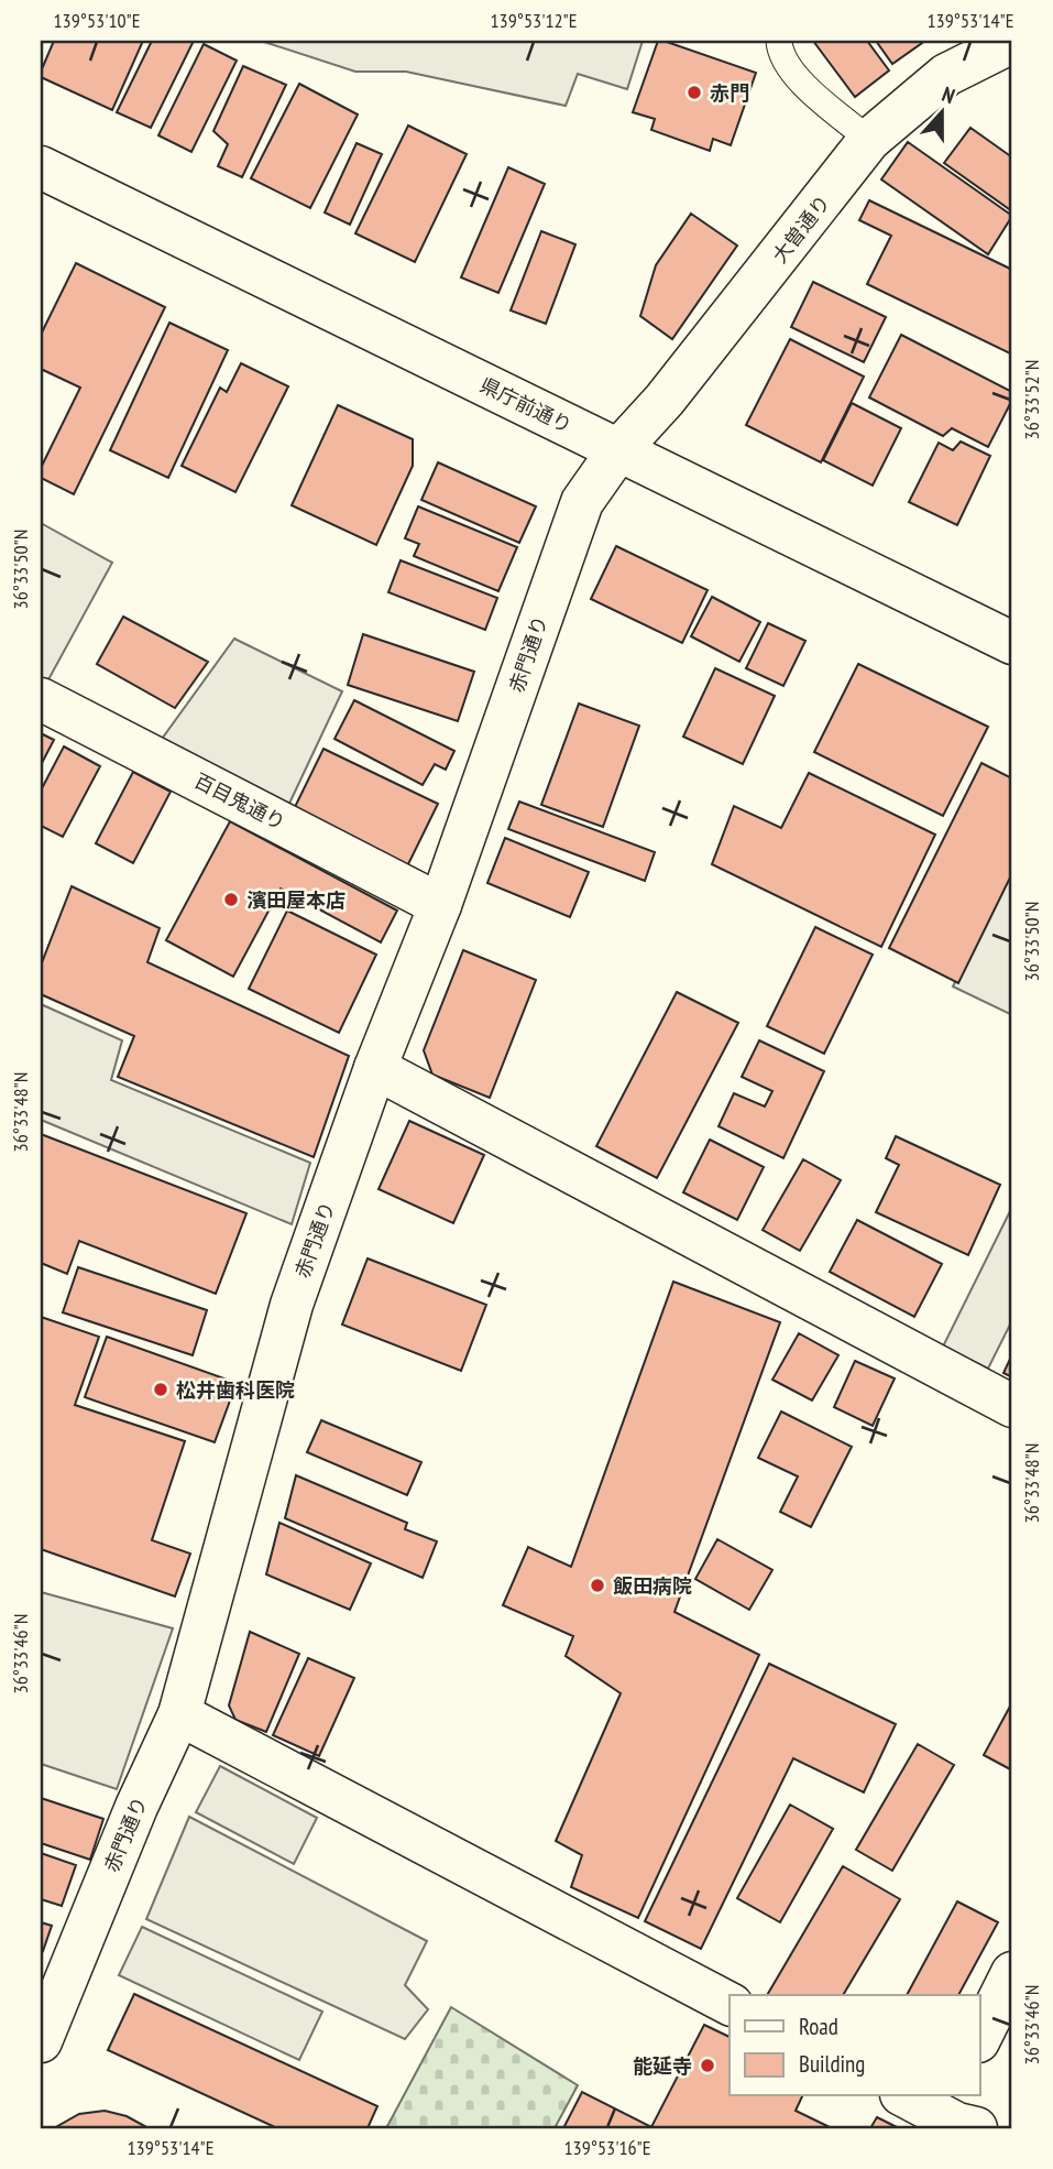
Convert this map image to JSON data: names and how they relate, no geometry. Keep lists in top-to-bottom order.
{
  "streets": {
    "street": [
      "大曽通り",
      "県庁前通り",
      "赤門通り",
      "百目鬼通り"
    ]
  },
  "crossings": [
    ["大曽通り", "県庁前通り"],
    ["大曽通り", "赤門通り"],
    ["県庁前通り", "赤門通り"],
    ["赤門通り", "百目鬼通り"]
  ],
  "places": [
    "赤門",
    "濱田屋本店",
    "松井歯科医院",
    "飯田病院",
    "能延寺"
  ],
  "legend": ["Road", "Building"],
  "north": "top",
  "coordinates": [
    "139°53'10\"E",
    "139°53'12\"E",
    "139°53'14\"E",
    "36°33'52\"N",
    "36°33'50\"N",
    "36°33'48\"N",
    "36°33'46\"N",
    "139°53'16\"E"
  ]
}
